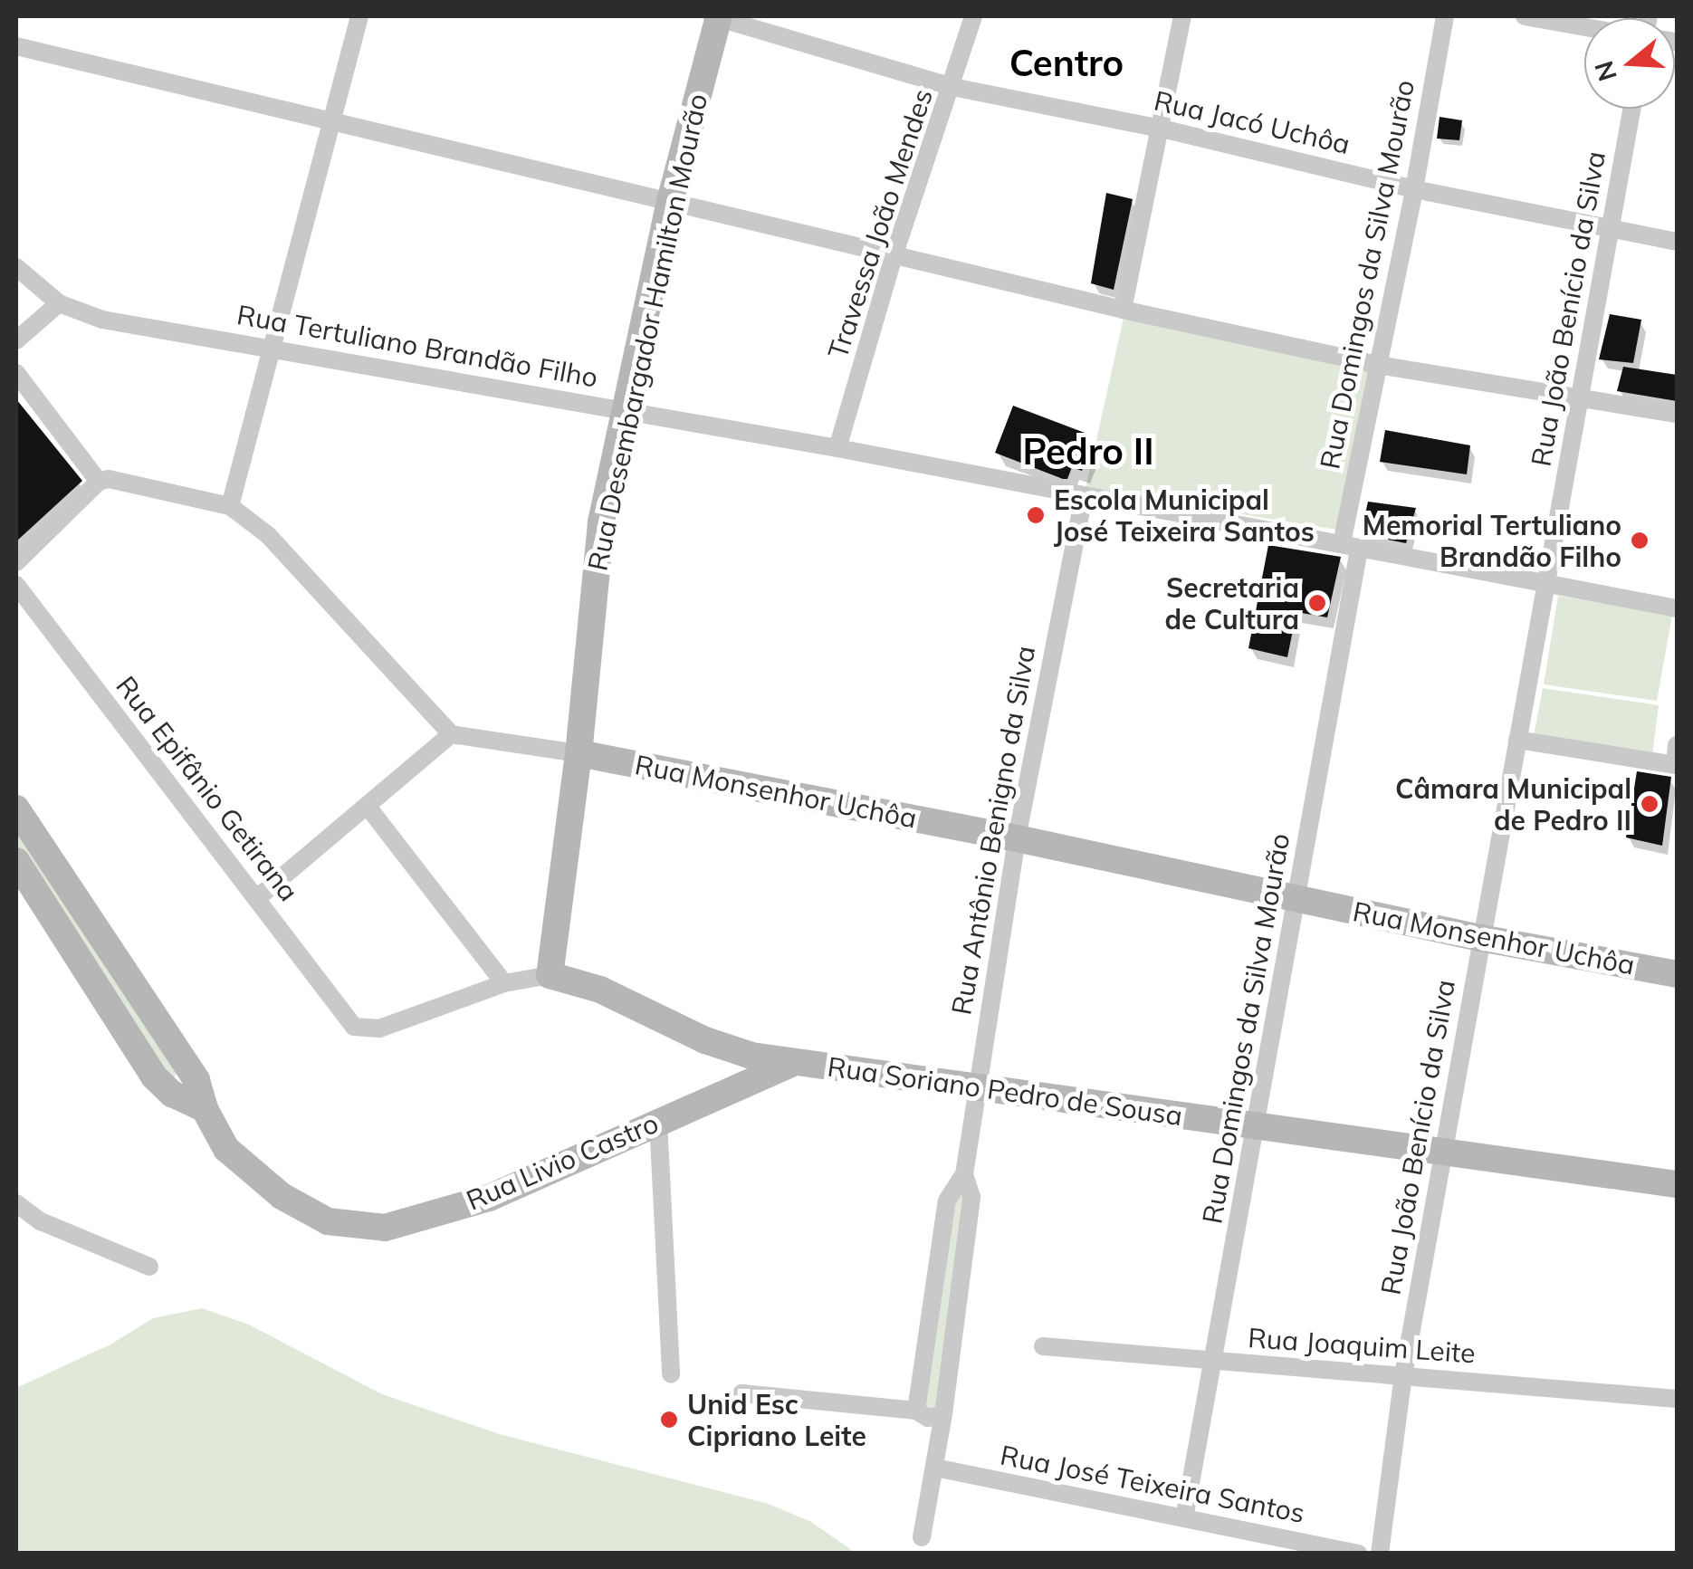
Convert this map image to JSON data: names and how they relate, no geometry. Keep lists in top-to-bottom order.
{
  "streets": {
    "street": [
      "Rua Jacó Uchôa",
      "Travessa João Mendes",
      "Rua Domingos da Silva Mourão",
      "Rua João Benício da Silva",
      "Rua Desembargador Hamilton Mourão",
      "Rua Tertuliano Brandão Filho",
      "Rua Epifânio Getirana",
      "Rua Monsenhor Uchôa",
      "Rua Antônio Benigno da Silva",
      "Rua Soriano Pedro de Sousa",
      "Rua Livio Castro",
      "Rua Joaquim Leite",
      "Rua José Teixeira Santos"
    ]
  },
  "crossings": [
    ["Rua Jacó Uchôa", "Travessa João Mendes"],
    ["Rua Jacó Uchôa", "Rua Domingos da Silva Mourão"],
    ["Rua Jacó Uchôa", "Rua João Benício da Silva"],
    ["Rua Jacó Uchôa", "Rua Desembargador Hamilton Mourão"],
    ["Travessa João Mendes", "Rua Tertuliano Brandão Filho"],
    ["Rua Domingos da Silva Mourão", "Rua Tertuliano Brandão Filho"],
    ["Rua Domingos da Silva Mourão", "Rua Monsenhor Uchôa"],
    ["Rua Domingos da Silva Mourão", "Rua Soriano Pedro de Sousa"],
    ["Rua Domingos da Silva Mourão", "Rua Joaquim Leite"],
    ["Rua Domingos da Silva Mourão", "Rua José Teixeira Santos"],
    ["Rua João Benício da Silva", "Rua Tertuliano Brandão Filho"],
    ["Rua João Benício da Silva", "Rua Monsenhor Uchôa"],
    ["Rua João Benício da Silva", "Rua Soriano Pedro de Sousa"],
    ["Rua João Benício da Silva", "Rua Joaquim Leite"],
    ["Rua Desembargador Hamilton Mourão", "Rua Tertuliano Brandão Filho"],
    ["Rua Desembargador Hamilton Mourão", "Rua Monsenhor Uchôa"],
    ["Rua Desembargador Hamilton Mourão", "Rua Soriano Pedro de Sousa"],
    ["Rua Tertuliano Brandão Filho", "Rua Antônio Benigno da Silva"],
    ["Rua Epifânio Getirana", "Rua Soriano Pedro de Sousa"],
    ["Rua Monsenhor Uchôa", "Rua Antônio Benigno da Silva"],
    ["Rua Antônio Benigno da Silva", "Rua Soriano Pedro de Sousa"],
    ["Rua Antônio Benigno da Silva", "Rua José Teixeira Santos"],
    ["Rua Soriano Pedro de Sousa", "Rua Livio Castro"]
  ],
  "districts": ["Centro", "Pedro II"],
  "places": [
    "Escola Municipal José Teixeira Santos",
    "Memorial Tertuliano Brandão Filho",
    "Secretaria de Cultura",
    "Câmara Municipal de Pedro II",
    "Unid Esc Cipriano Leite"
  ],
  "north": "left"
}
